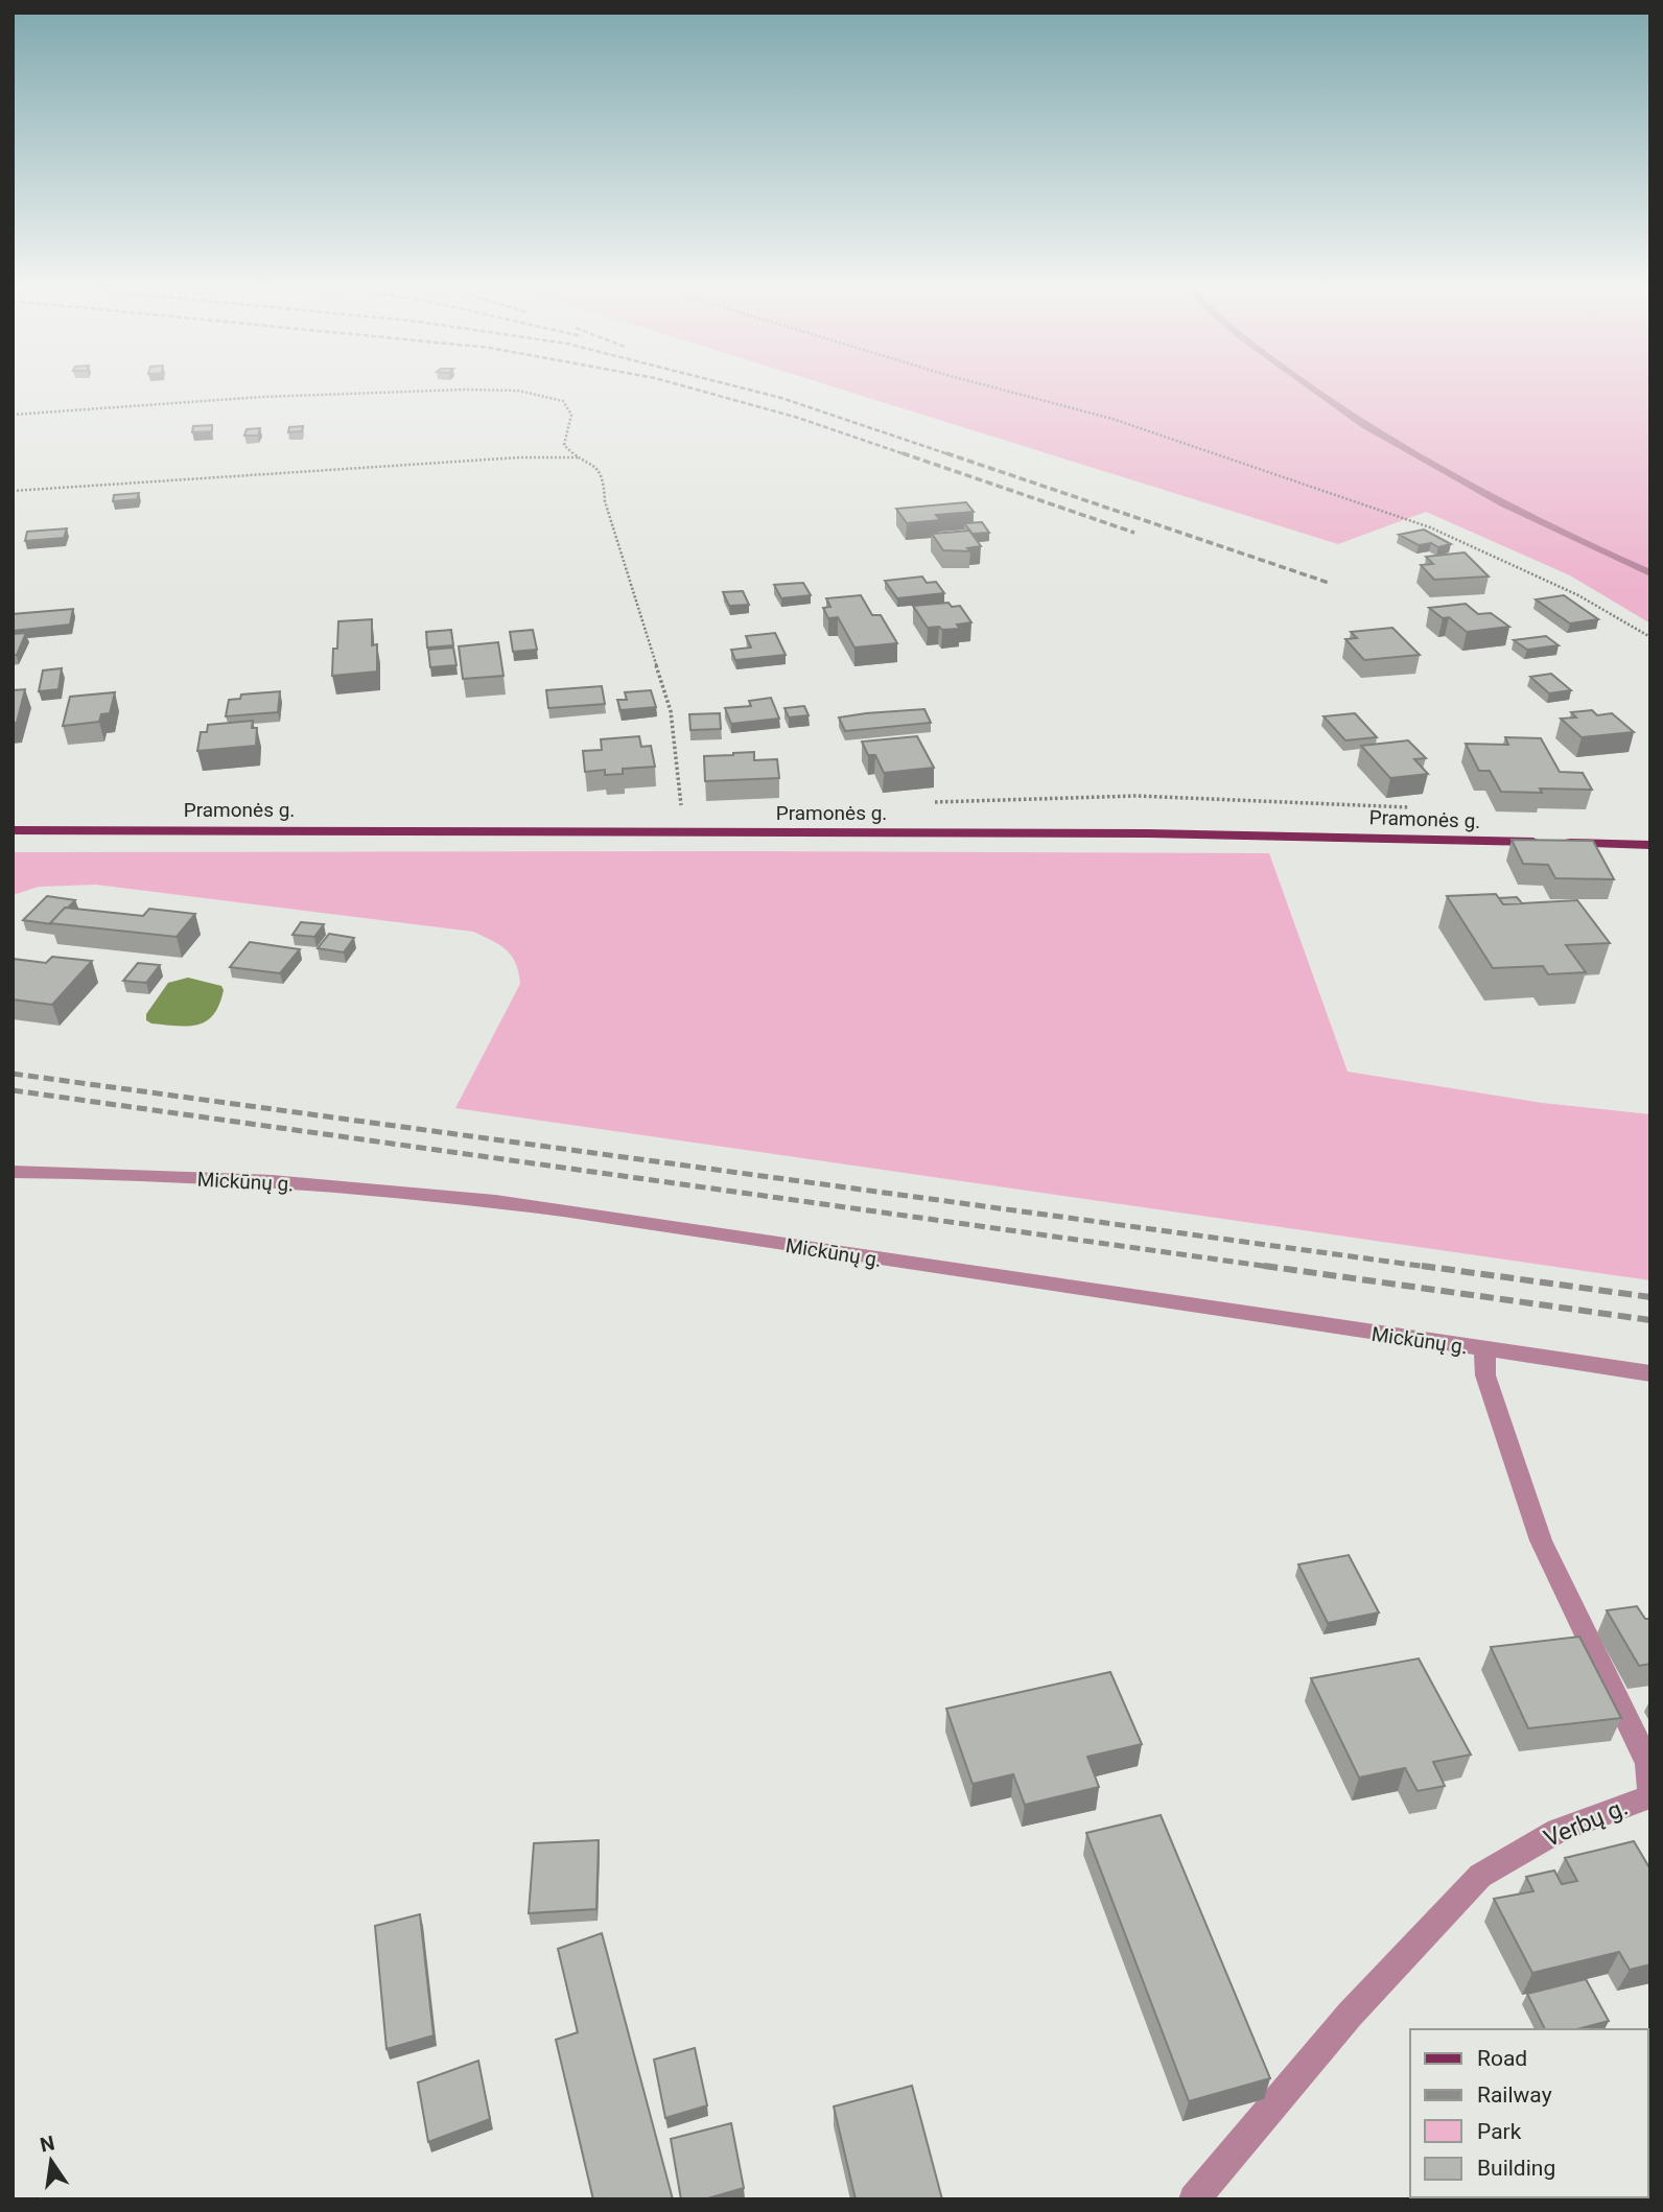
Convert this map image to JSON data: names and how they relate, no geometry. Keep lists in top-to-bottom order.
{
  "streets": {
    "main road": ["Pramonės g."],
    "street": ["Mickūnų g.", "Verbų g."]
  },
  "crossings": [
    ["Mickūnų g.", "Verbų g."]
  ],
  "legend": [
    "Road",
    "Railway",
    "Park",
    "Building"
  ],
  "north": "top"
}
